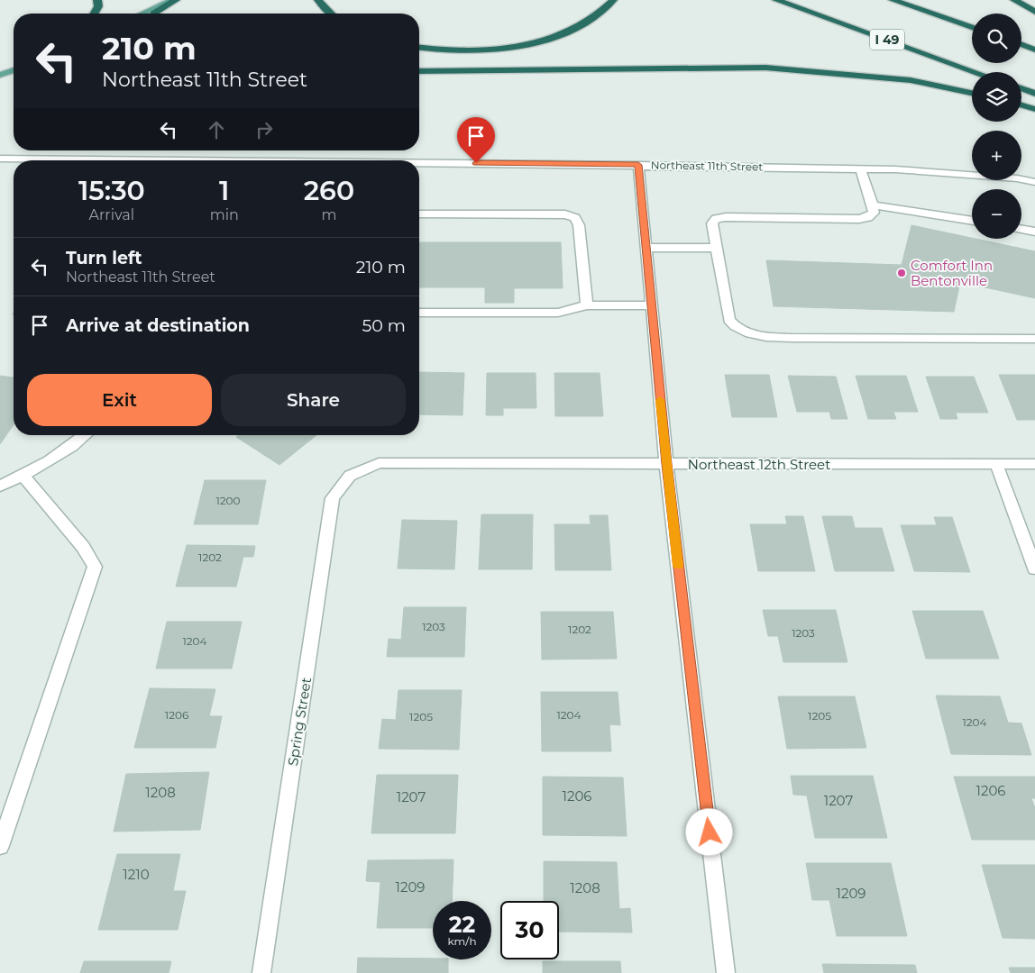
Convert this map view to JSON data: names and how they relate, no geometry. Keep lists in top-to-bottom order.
{
  "streets": {
    "highway": ["I 49"],
    "street": ["Northeast 11th Street", "Northeast 12th Street", "Spring Street"]
  },
  "crossings": [
    ["Northeast 12th Street", "Spring Street"]
  ],
  "places": ["Comfort Inn Bentonville"],
  "house_numbers": [
    "1200",
    "1202",
    "1203",
    "1202",
    "1203",
    "1204",
    "1206",
    "1204",
    "1205",
    "1205",
    "1204",
    "1206",
    "1208",
    "1206",
    "1207",
    "1207",
    "1210",
    "1209",
    "1208",
    "1209"
  ],
  "page": {
    "map_buttons": ["+", "−"],
    "turn": ["210 m", "Northeast 11th Street"],
    "eta": [
      "15:30",
      "Arrival",
      "1",
      "min",
      "260",
      "m"
    ],
    "list": [
      {
        "name": "Turn left",
        "note": "Northeast 11th Street",
        "value": "210 m"
      },
      {
        "name": "Arrive at destination",
        "value": "50 m"
      }
    ],
    "buttons": ["Exit", "Share"],
    "speed": "22 km/h",
    "limit": "30"
  }
}
